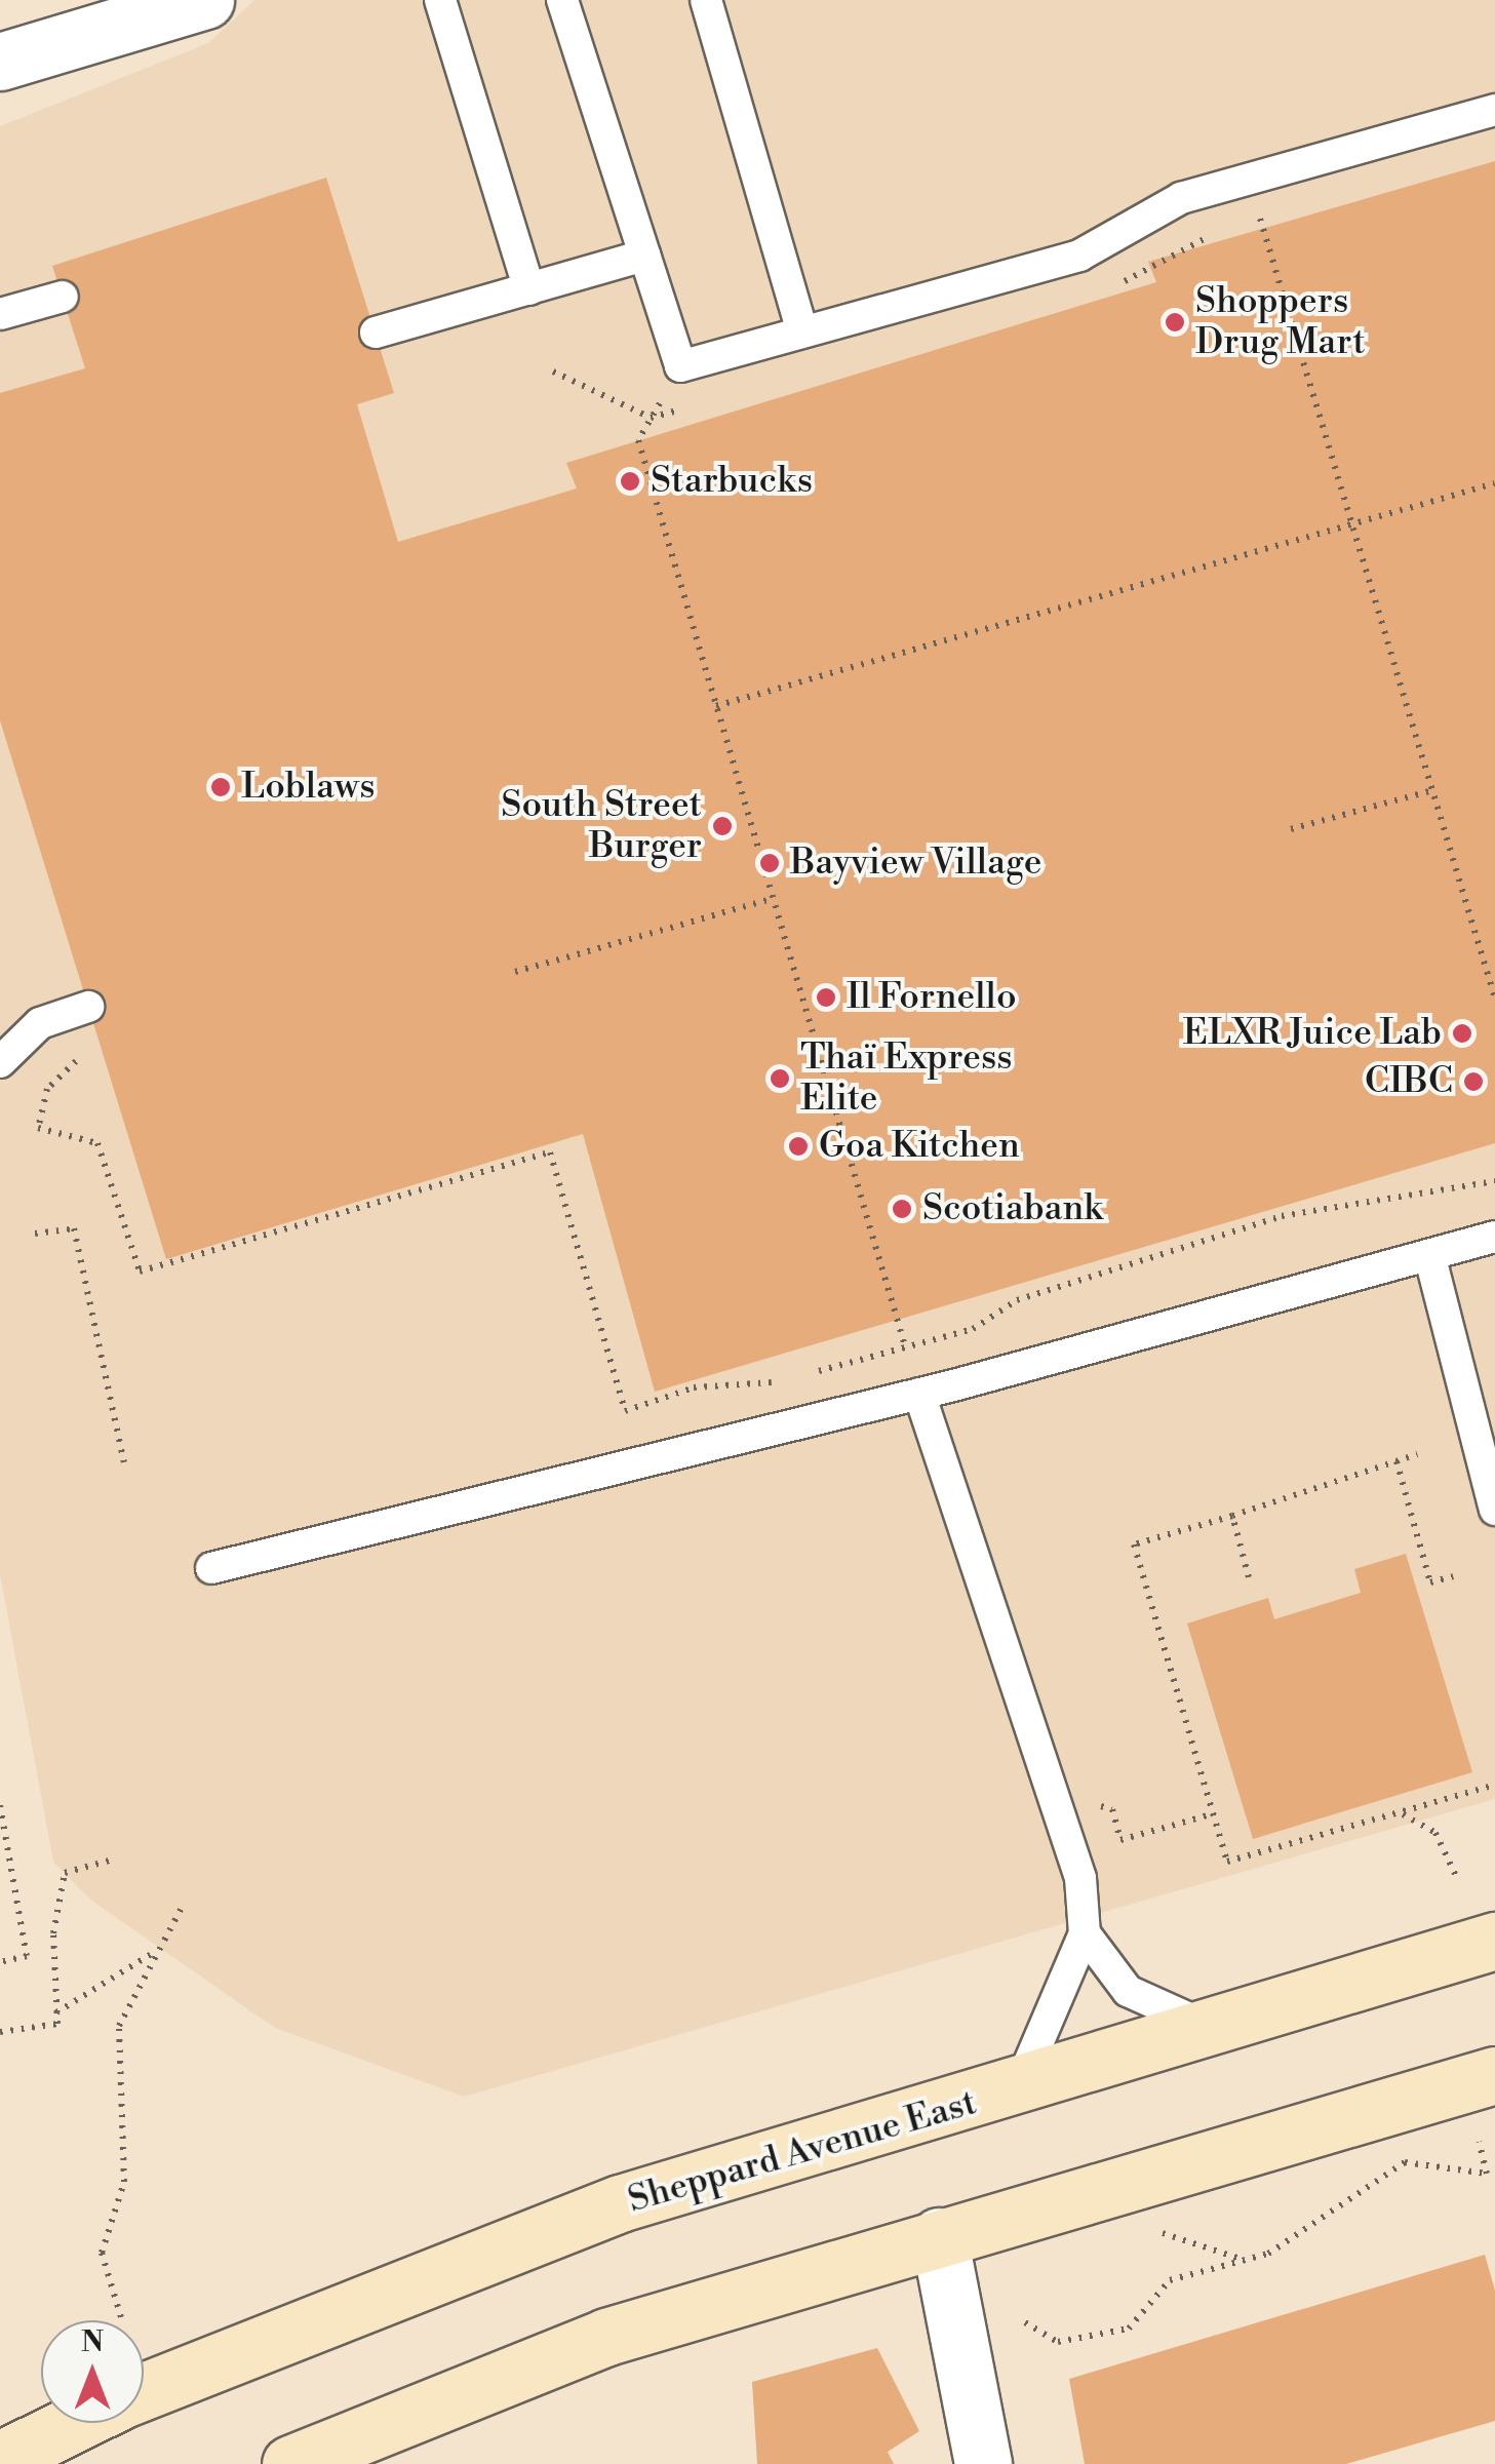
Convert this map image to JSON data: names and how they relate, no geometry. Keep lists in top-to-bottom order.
{
  "streets": {
    "main road": ["Sheppard Avenue East"]
  },
  "places": [
    "Shoppers Drug Mart",
    "Starbucks",
    "Loblaws",
    "South Street Burger",
    "Bayview Village",
    "Il Fornello",
    "ELXR Juice Lab",
    "Thaï Express Elite",
    "CIBC",
    "Goa Kitchen",
    "Scotiabank"
  ],
  "north": "top"
}
